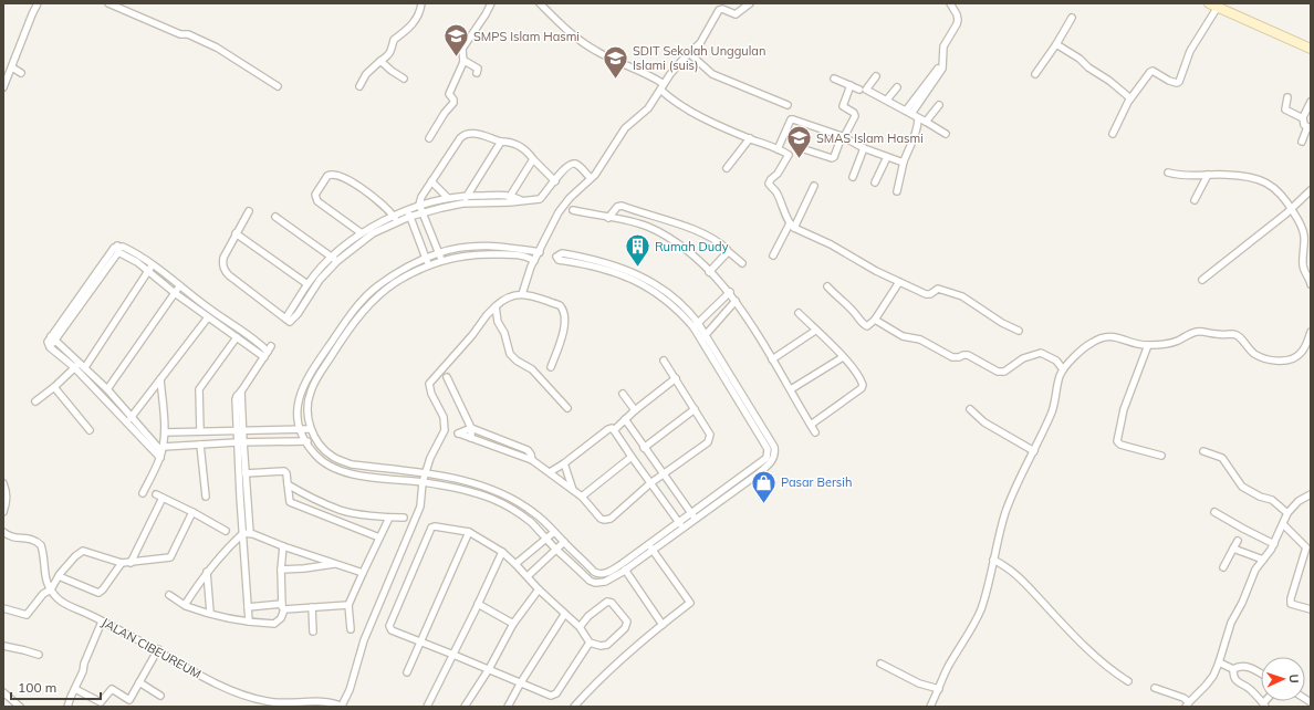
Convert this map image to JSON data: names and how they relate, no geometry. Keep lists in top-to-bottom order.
{
  "streets": {
    "street": ["JALAN CIBEUREUM"]
  },
  "places": {
    "school or university": ["SMPS Islam Hasmi", "SDIT Sekolah Unggulan Islami (suis)", "SMAS Islam Hasmi"],
    "building": ["Rumah Dudy"],
    "shop": ["Pasar Bersih"]
  },
  "scale_bar": "100 m",
  "north": "right"
}
